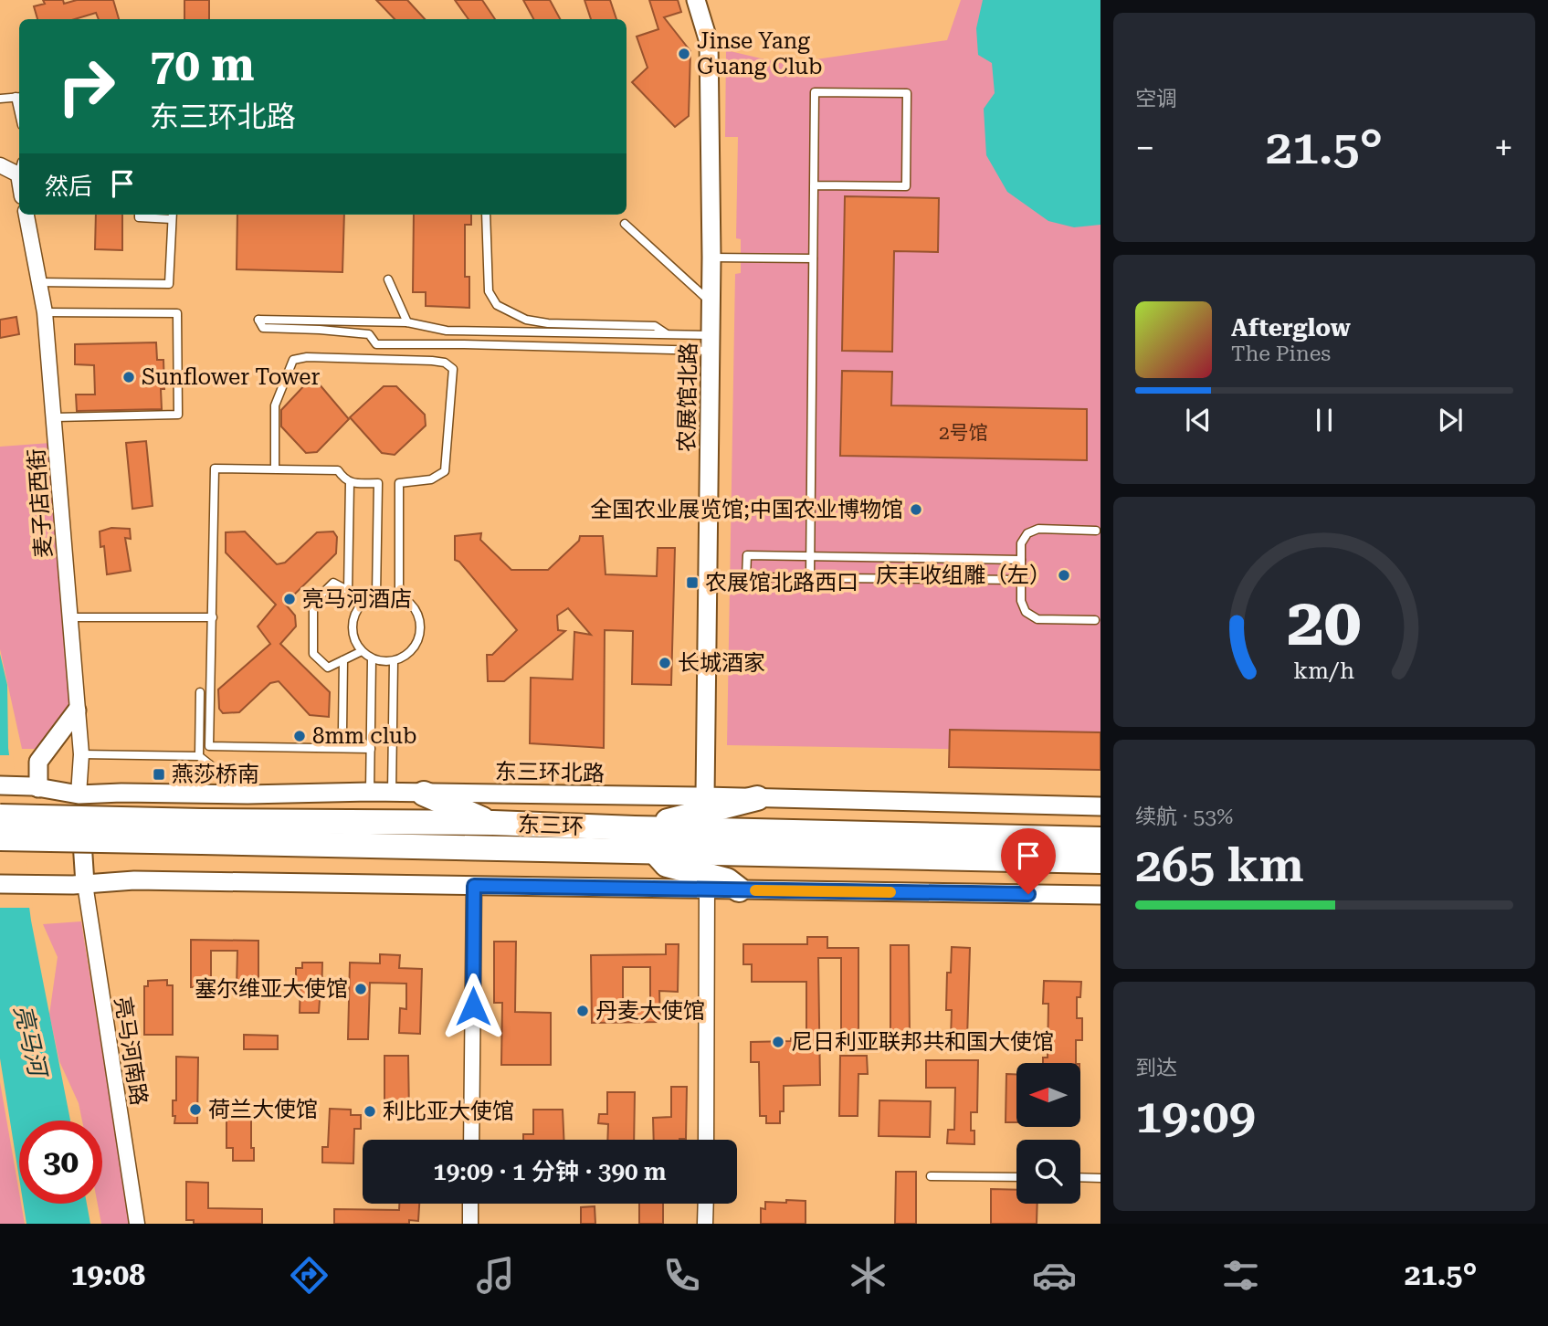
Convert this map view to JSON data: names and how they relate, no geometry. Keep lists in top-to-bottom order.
{
  "streets": {
    "highway": ["东三环"],
    "street": [
      "农展馆北路",
      "麦子店西街",
      "东三环北路",
      "亮马河南路"
    ]
  },
  "crossings": [
    ["农展馆北路", "东三环北路"],
    ["麦子店西街", "东三环北路"]
  ],
  "water": ["亮马河"],
  "places": {
    "other": [
      "Jinse Yang Guang Club",
      "Sunflower Tower",
      "全国农业展览馆;中国农业博物馆",
      "庆丰收组雕（左）",
      "亮马河酒店",
      "长城酒家",
      "8mm club",
      "塞尔维亚大使馆",
      "丹麦大使馆",
      "尼日利亚联邦共和国大使馆",
      "荷兰大使馆",
      "利比亚大使馆"
    ],
    "transit": ["农展馆北路西口", "燕莎桥南"]
  },
  "house_numbers": ["2号馆"],
  "north": "left",
  "page": {
    "tile": [
      "空调",
      ["续航 · 53%", "265 km"],
      ["到达", "19:09"]
    ],
    "turn": ["70 m", "东三环北路"],
    "heat": ["−", "21.5°", "+"],
    "then": "然后",
    "song": ["Afterglow", "The Pines"],
    "limit": "30",
    "trip": "19:09 · 1 分钟 · 390 m",
    "tabs": ["19:08", "21.5°"],
    "gauge": ["20", "km/h"]
  }
}
